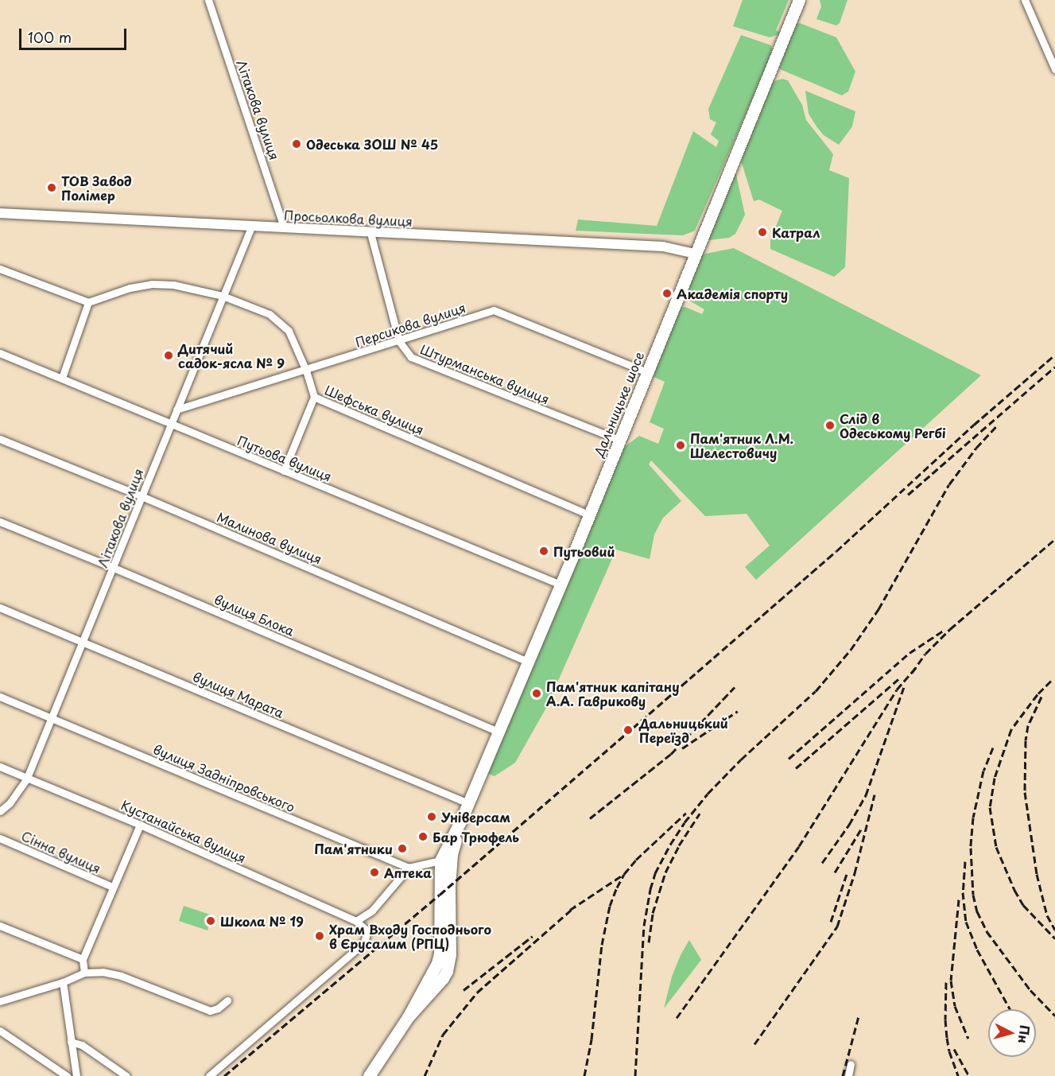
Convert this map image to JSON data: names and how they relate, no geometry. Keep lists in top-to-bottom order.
{
  "streets": {
    "main road": ["Дальницьке шосе"],
    "street": [
      "Літакова вулиця",
      "Просьолкова вулиця",
      "Персикова вулиця",
      "Штурманська вулиця",
      "Шефська вулиця",
      "Путьова вулиця",
      "Малинова вулиця",
      "вулиця Блока",
      "вулиця Марата",
      "вулиця Задніпровського",
      "Кустанайська вулиця",
      "Сінна вулиця"
    ]
  },
  "crossings": [
    ["Літакова вулиця", "Просьолкова вулиця"],
    ["Літакова вулиця", "Персикова вулиця"],
    ["Літакова вулиця", "Шефська вулиця"],
    ["Літакова вулиця", "Путьова вулиця"],
    ["Літакова вулиця", "Малинова вулиця"],
    ["Літакова вулиця", "вулиця Блока"],
    ["Літакова вулиця", "вулиця Марата"],
    ["Літакова вулиця", "вулиця Задніпровського"],
    ["Літакова вулиця", "Кустанайська вулиця"],
    ["Просьолкова вулиця", "Штурманська вулиця"],
    ["Просьолкова вулиця", "Дальницьке шосе"],
    ["Персикова вулиця", "Штурманська вулиця"],
    ["Персикова вулиця", "Дальницьке шосе"],
    ["Персикова вулиця", "Шефська вулиця"],
    ["Штурманська вулиця", "Дальницьке шосе"],
    ["Дальницьке шосе", "Шефська вулиця"],
    ["Дальницьке шосе", "Путьова вулиця"],
    ["Дальницьке шосе", "Малинова вулиця"],
    ["Дальницьке шосе", "вулиця Блока"],
    ["Дальницьке шосе", "вулиця Марата"]
  ],
  "places": [
    "Одеська ЗОШ № 45",
    "ТОВ Завод Полімер",
    "Катрал",
    "Академія спорту",
    "Дитячий садок-ясла № 9",
    "Слід в Одеському Регбі",
    "Пам'ятник Л.М. Шелестовичу",
    "Путьовий",
    "Пам'ятник капітану А.А. Гаврикову",
    "Дальницький Переїзд",
    "Універсам",
    "Бар Трюфель",
    "Пам'ятники",
    "Аптека",
    "Школа № 19",
    "Храм Входу Господнього в Єрусалим (РПЦ)"
  ],
  "scale_bar": "100 m",
  "north": "right"
}
